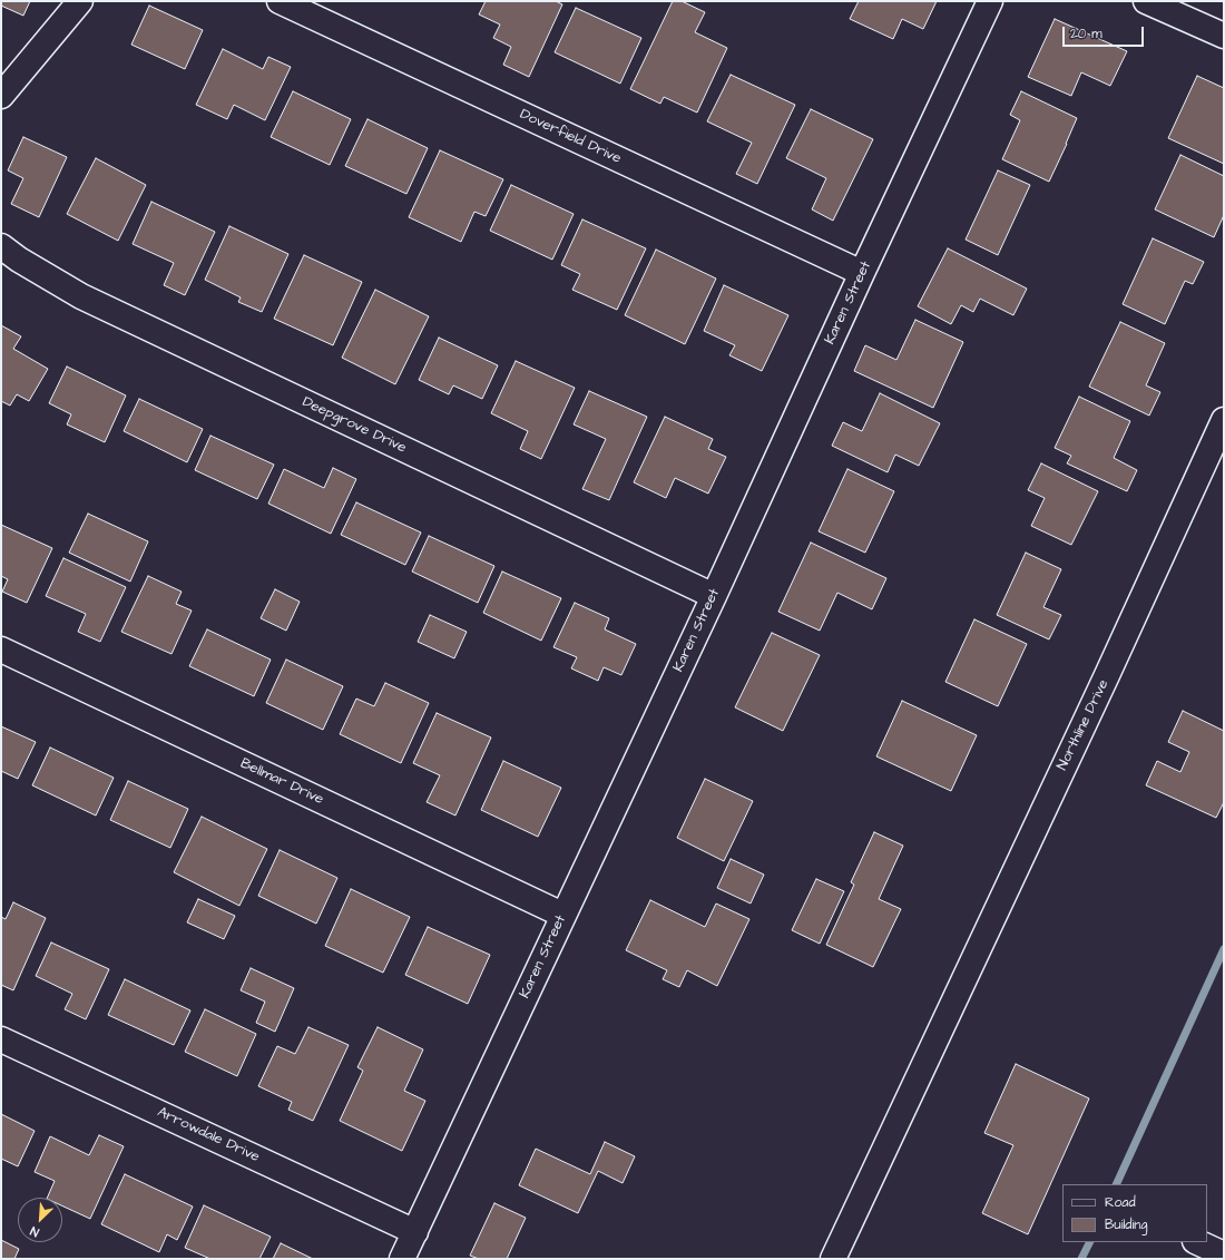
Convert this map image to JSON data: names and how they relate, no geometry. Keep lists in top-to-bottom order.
{
  "streets": {
    "street": [
      "Doverfield Drive",
      "Karen Street",
      "Deepgrove Drive",
      "Northline Drive",
      "Bellmar Drive",
      "Arrowdale Drive"
    ]
  },
  "crossings": [
    ["Doverfield Drive", "Karen Street"],
    ["Karen Street", "Deepgrove Drive"],
    ["Karen Street", "Bellmar Drive"],
    ["Karen Street", "Arrowdale Drive"]
  ],
  "legend": ["Road", "Building"],
  "scale_bar": "20 m",
  "north": "bottom left"
}
